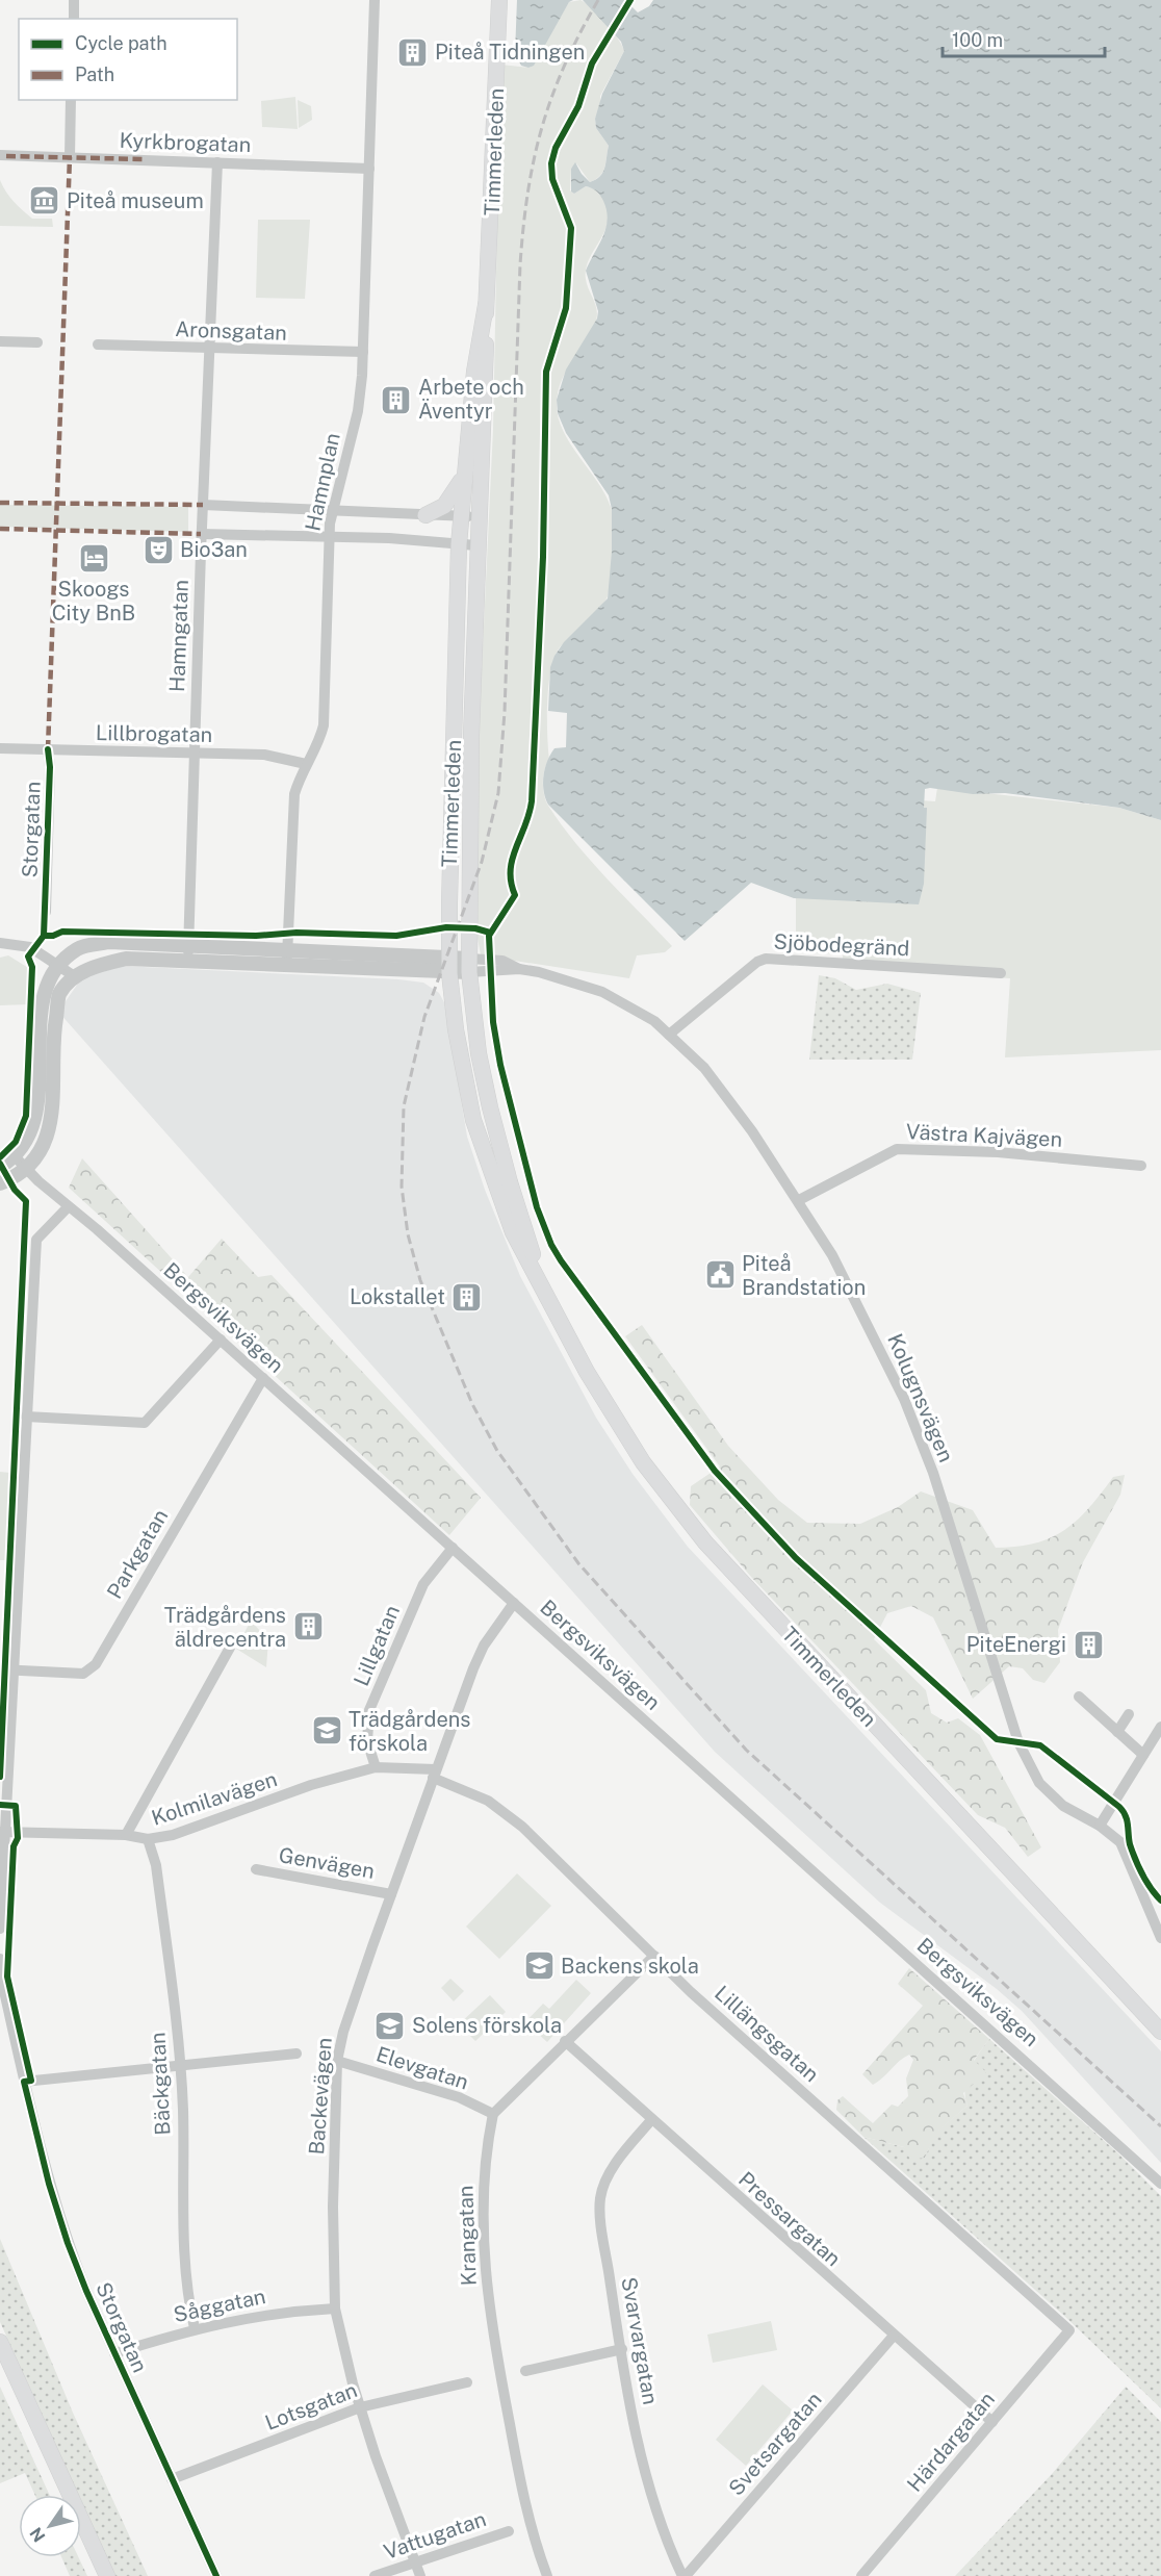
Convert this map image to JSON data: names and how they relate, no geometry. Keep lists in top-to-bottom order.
{
  "streets": {
    "main road": ["Timmerleden"],
    "street": [
      "Kyrkbrogatan",
      "Aronsgatan",
      "Hamnplan",
      "Hamngatan",
      "Lillbrogatan",
      "Storgatan",
      "Sjöbodegränd",
      "Västra Kajvägen",
      "Bergsviksvägen",
      "Kolugnsvägen",
      "Parkgatan",
      "Lillgatan",
      "Kolmilavägen",
      "Genvägen",
      "Lillängsgatan",
      "Elevgatan",
      "Bäckgatan",
      "Backevägen",
      "Pressargatan",
      "Krangatan",
      "Såggatan",
      "Svarvargatan",
      "Lotsgatan",
      "Härdargatan",
      "Svetsargatan",
      "Vattugatan"
    ]
  },
  "crossings": [
    ["Kyrkbrogatan", "Hamnplan"],
    ["Kyrkbrogatan", "Hamngatan"],
    ["Timmerleden", "Kolugnsvägen"],
    ["Aronsgatan", "Hamnplan"],
    ["Aronsgatan", "Hamngatan"],
    ["Hamnplan", "Lillbrogatan"],
    ["Hamngatan", "Lillbrogatan"],
    ["Lillbrogatan", "Storgatan"],
    ["Storgatan", "Såggatan"],
    ["Storgatan", "Lotsgatan"],
    ["Sjöbodegränd", "Kolugnsvägen"],
    ["Västra Kajvägen", "Kolugnsvägen"],
    ["Bergsviksvägen", "Parkgatan"],
    ["Bergsviksvägen", "Lillgatan"],
    ["Bergsviksvägen", "Backevägen"],
    ["Lillgatan", "Kolmilavägen"],
    ["Kolmilavägen", "Lillängsgatan"],
    ["Kolmilavägen", "Bäckgatan"],
    ["Kolmilavägen", "Backevägen"],
    ["Genvägen", "Backevägen"],
    ["Lillängsgatan", "Backevägen"],
    ["Lillängsgatan", "Härdargatan"],
    ["Elevgatan", "Backevägen"],
    ["Elevgatan", "Krangatan"],
    ["Bäckgatan", "Såggatan"],
    ["Backevägen", "Såggatan"],
    ["Backevägen", "Lotsgatan"],
    ["Backevägen", "Vattugatan"],
    ["Pressargatan", "Svarvargatan"],
    ["Pressargatan", "Härdargatan"],
    ["Pressargatan", "Svetsargatan"],
    ["Svarvargatan", "Svetsargatan"]
  ],
  "places": {
    "building": [
      "Piteå Tidningen",
      "Arbete och Äventyr",
      "Lokstallet",
      "Trädgårdens äldrecentra",
      "PiteEnergi"
    ],
    "museum": ["Piteå museum"],
    "theatre": ["Bio3an"],
    "hotel": ["Skoogs City BnB"],
    "public building": ["Piteå Brandstation"],
    "school or university": ["Trädgårdens förskola", "Backens skola", "Solens förskola"]
  },
  "legend": ["Cycle path", "Path"],
  "scale_bar": "100 m",
  "north": "bottom left"
}
